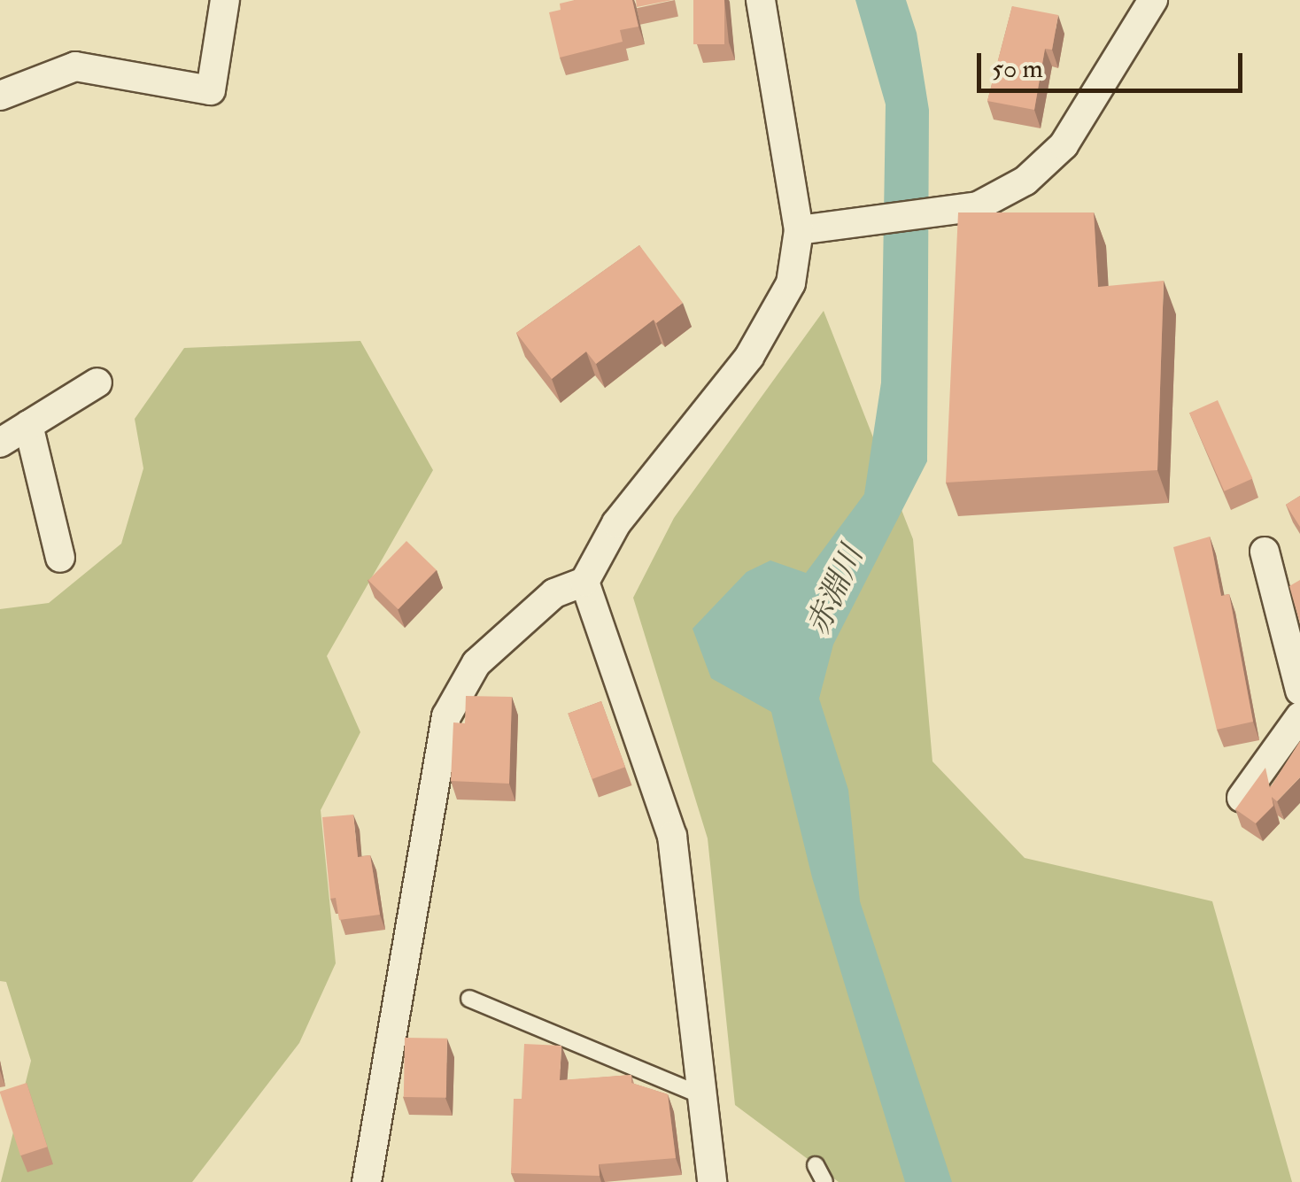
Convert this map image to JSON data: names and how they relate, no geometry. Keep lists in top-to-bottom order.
{
  "water": ["赤淵川"],
  "scale_bar": "50 m"
}
